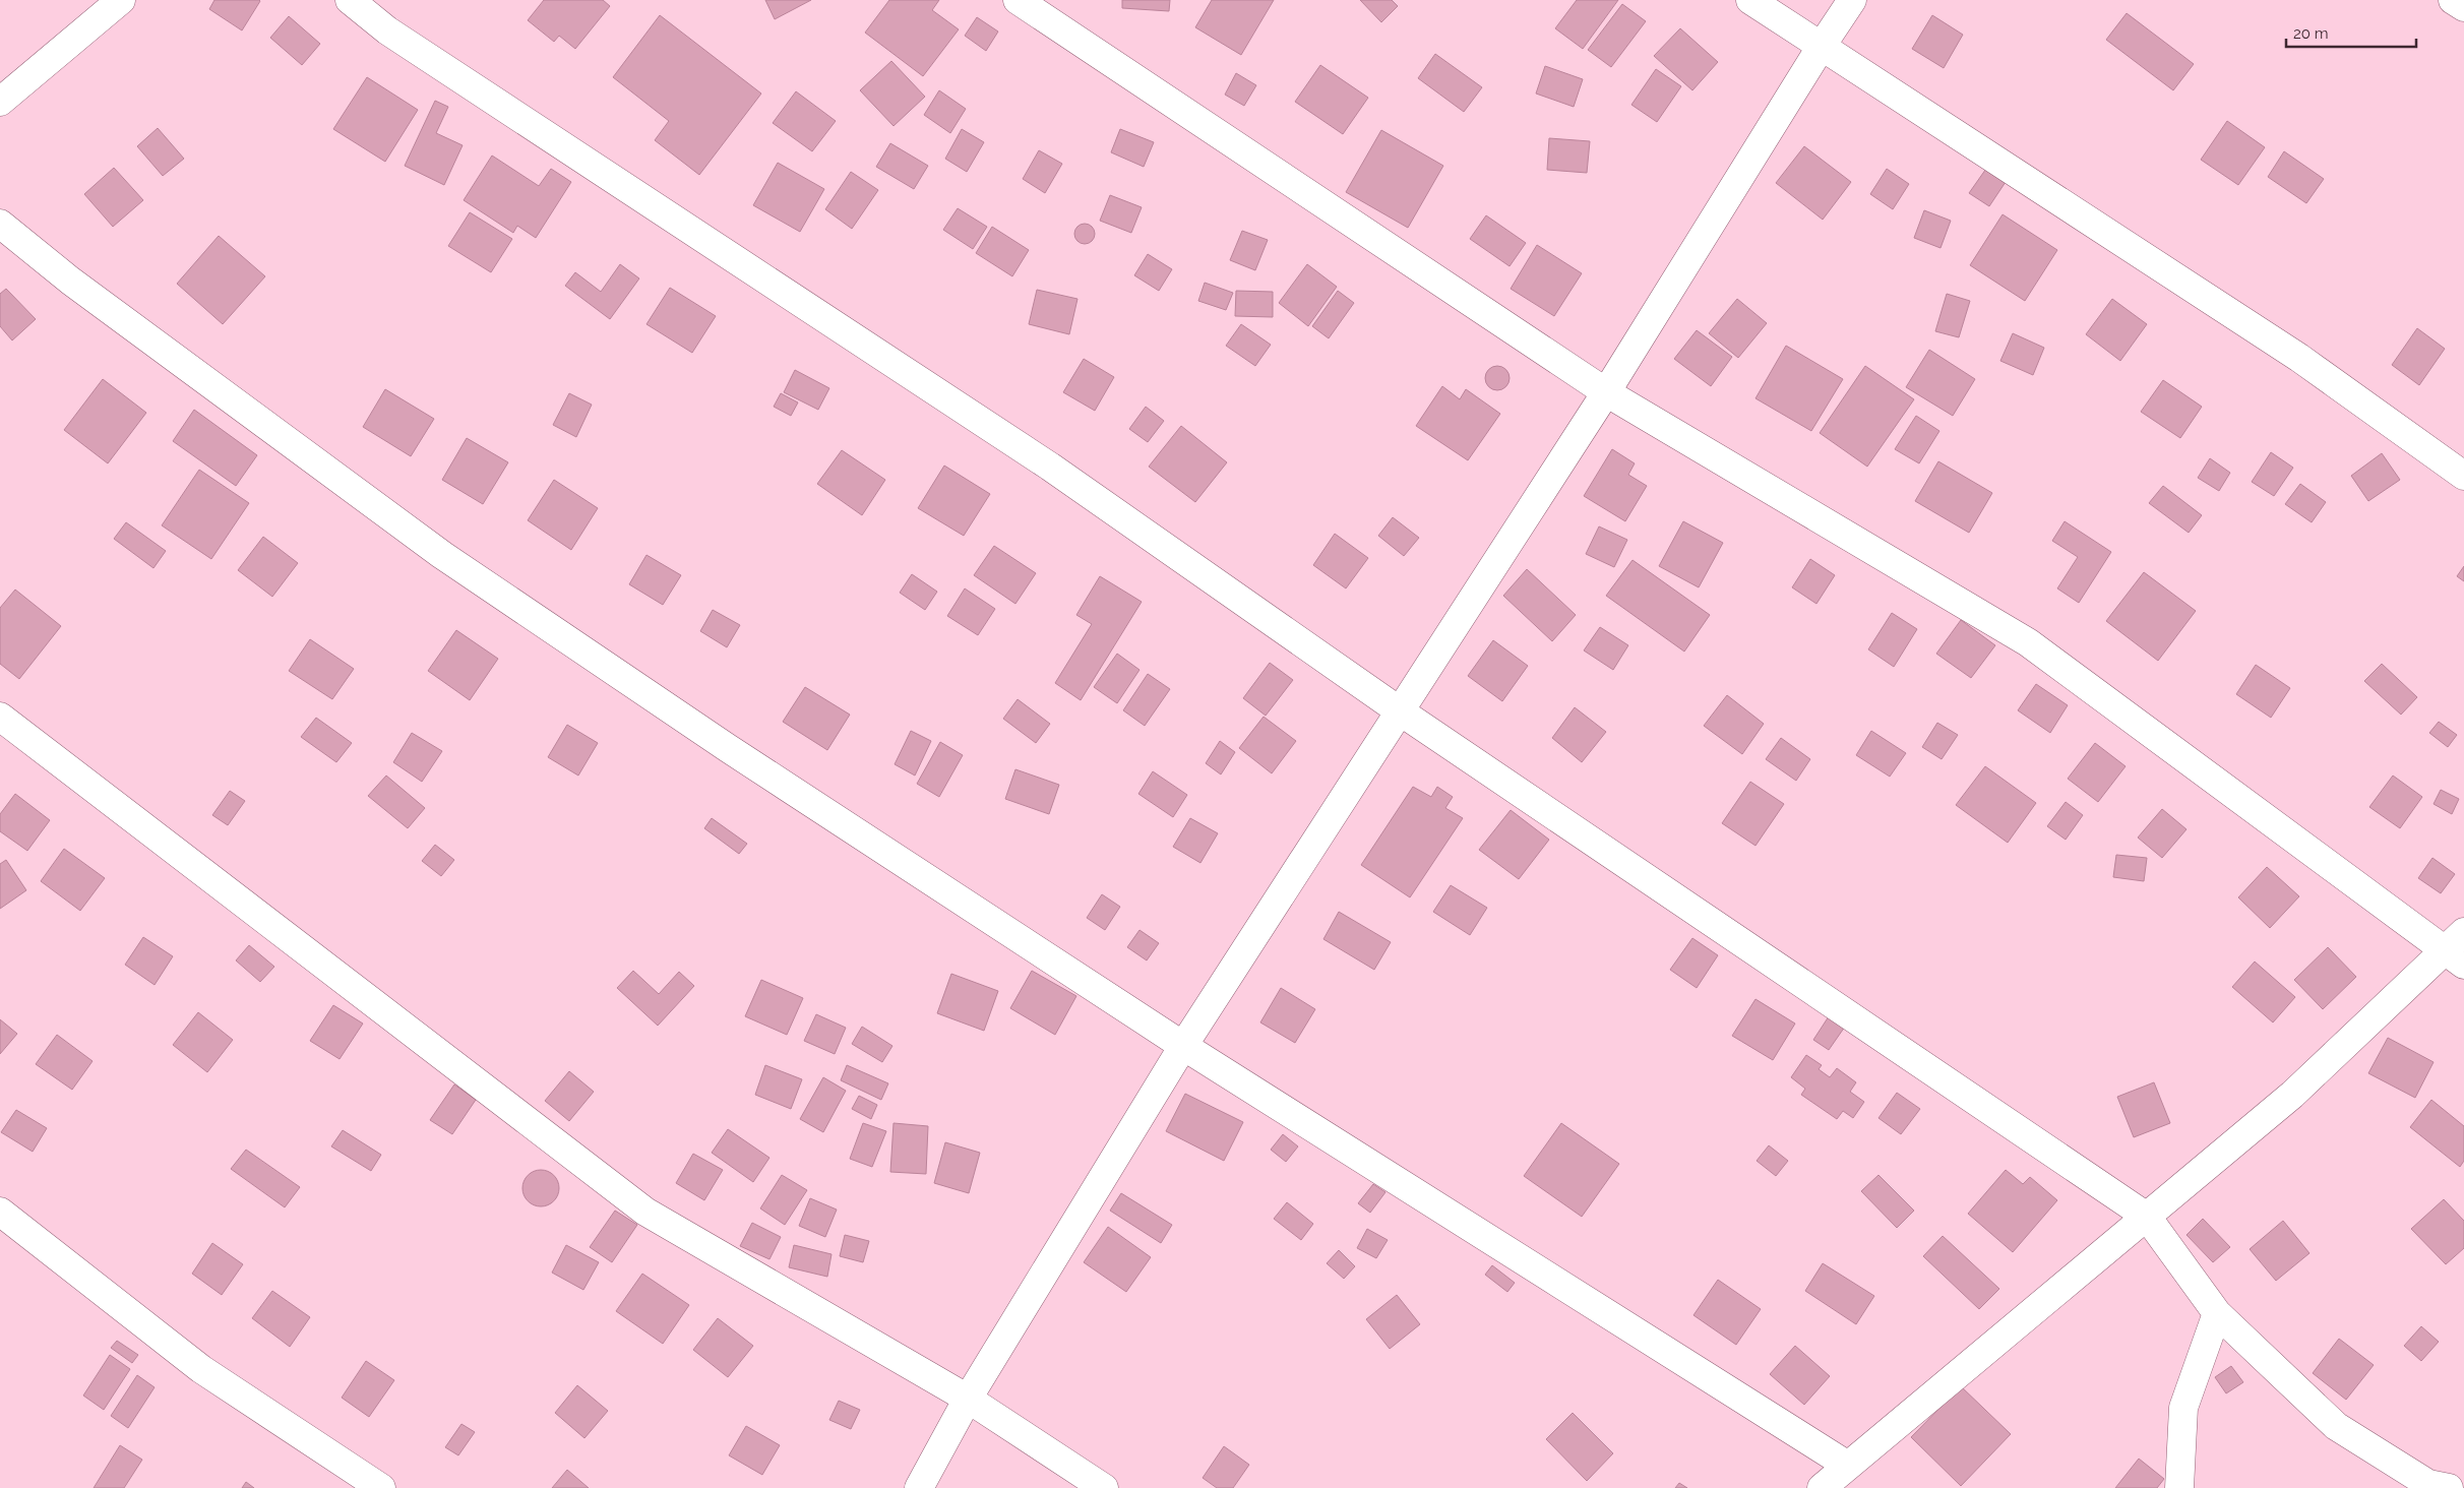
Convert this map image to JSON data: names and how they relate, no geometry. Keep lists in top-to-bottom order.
{
  "scale_bar": "20 m"
}
